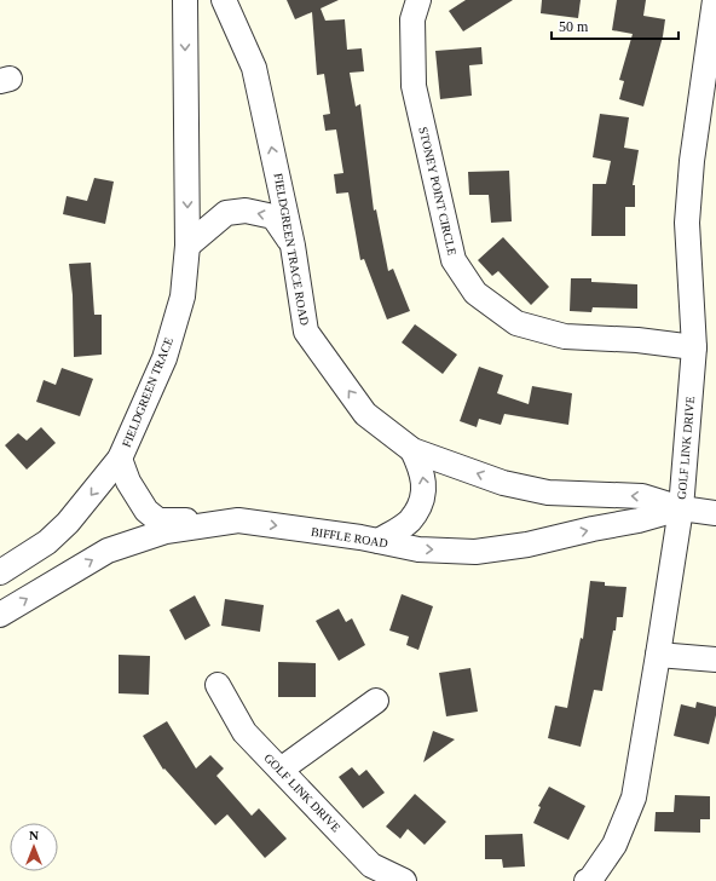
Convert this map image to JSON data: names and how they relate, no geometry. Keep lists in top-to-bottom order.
{
  "streets": {
    "street": [
      "STONEY POINT CIRCLE",
      "FIELDGREEN TRACE ROAD",
      "FIELDGREEN TRACE",
      "GOLF LINK DRIVE",
      "BIFFLE ROAD"
    ]
  },
  "crossings": [
    ["STONEY POINT CIRCLE", "GOLF LINK DRIVE"],
    ["FIELDGREEN TRACE ROAD", "GOLF LINK DRIVE"],
    ["FIELDGREEN TRACE ROAD", "BIFFLE ROAD"],
    ["GOLF LINK DRIVE", "BIFFLE ROAD"]
  ],
  "one_way": ["FIELDGREEN TRACE ROAD", "FIELDGREEN TRACE", "BIFFLE ROAD"],
  "scale_bar": "50 m",
  "north": "top"
}
